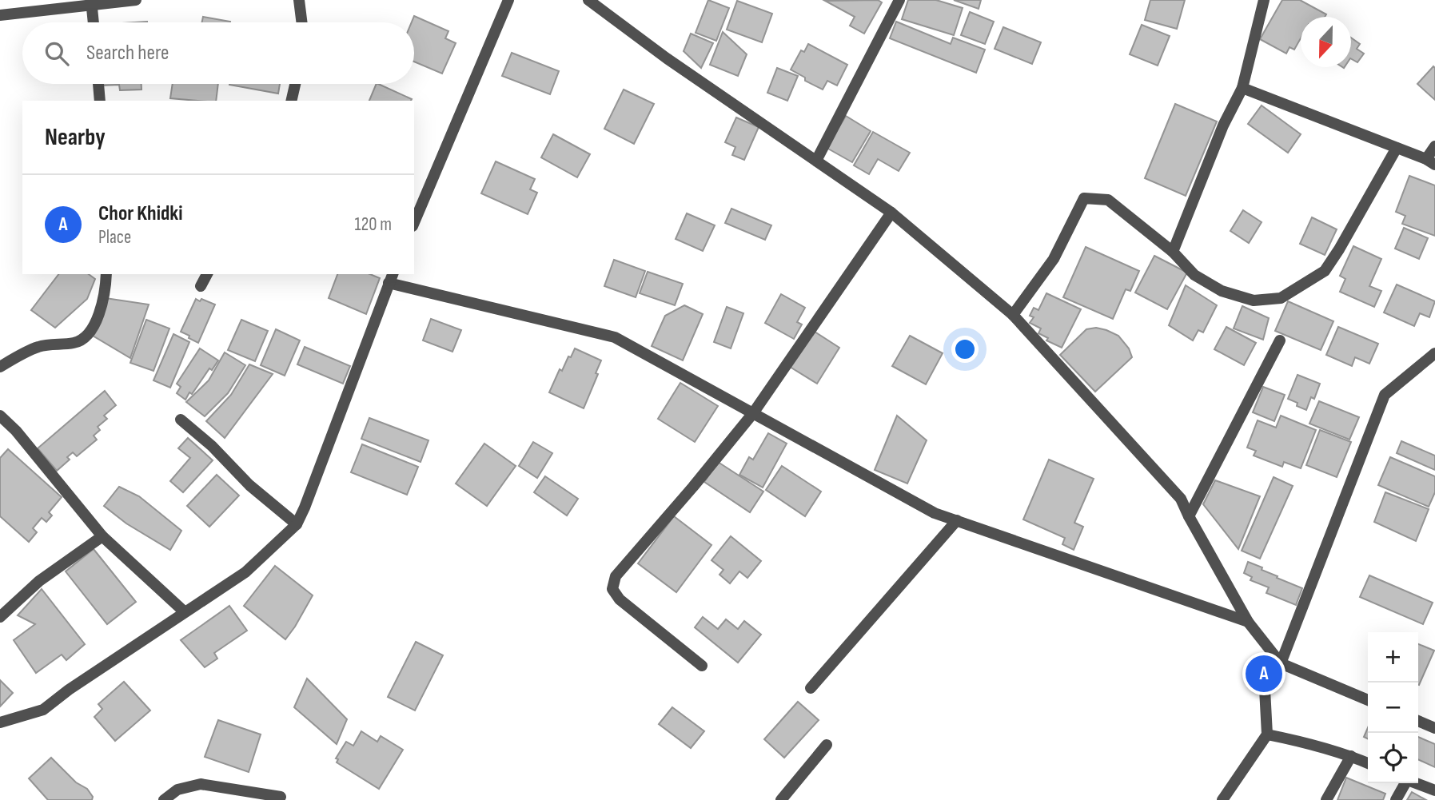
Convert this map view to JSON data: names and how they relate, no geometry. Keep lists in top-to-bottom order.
{
  "north": "bottom",
  "page": {
    "search": "Search here",
    "heading": "Nearby",
    "list": [
      {
        "mark": "A",
        "name": "Chor Khidki",
        "note": "Place",
        "value": "120 m"
      }
    ],
    "map_buttons": ["+", "−"],
    "pins": "A"
  }
}
